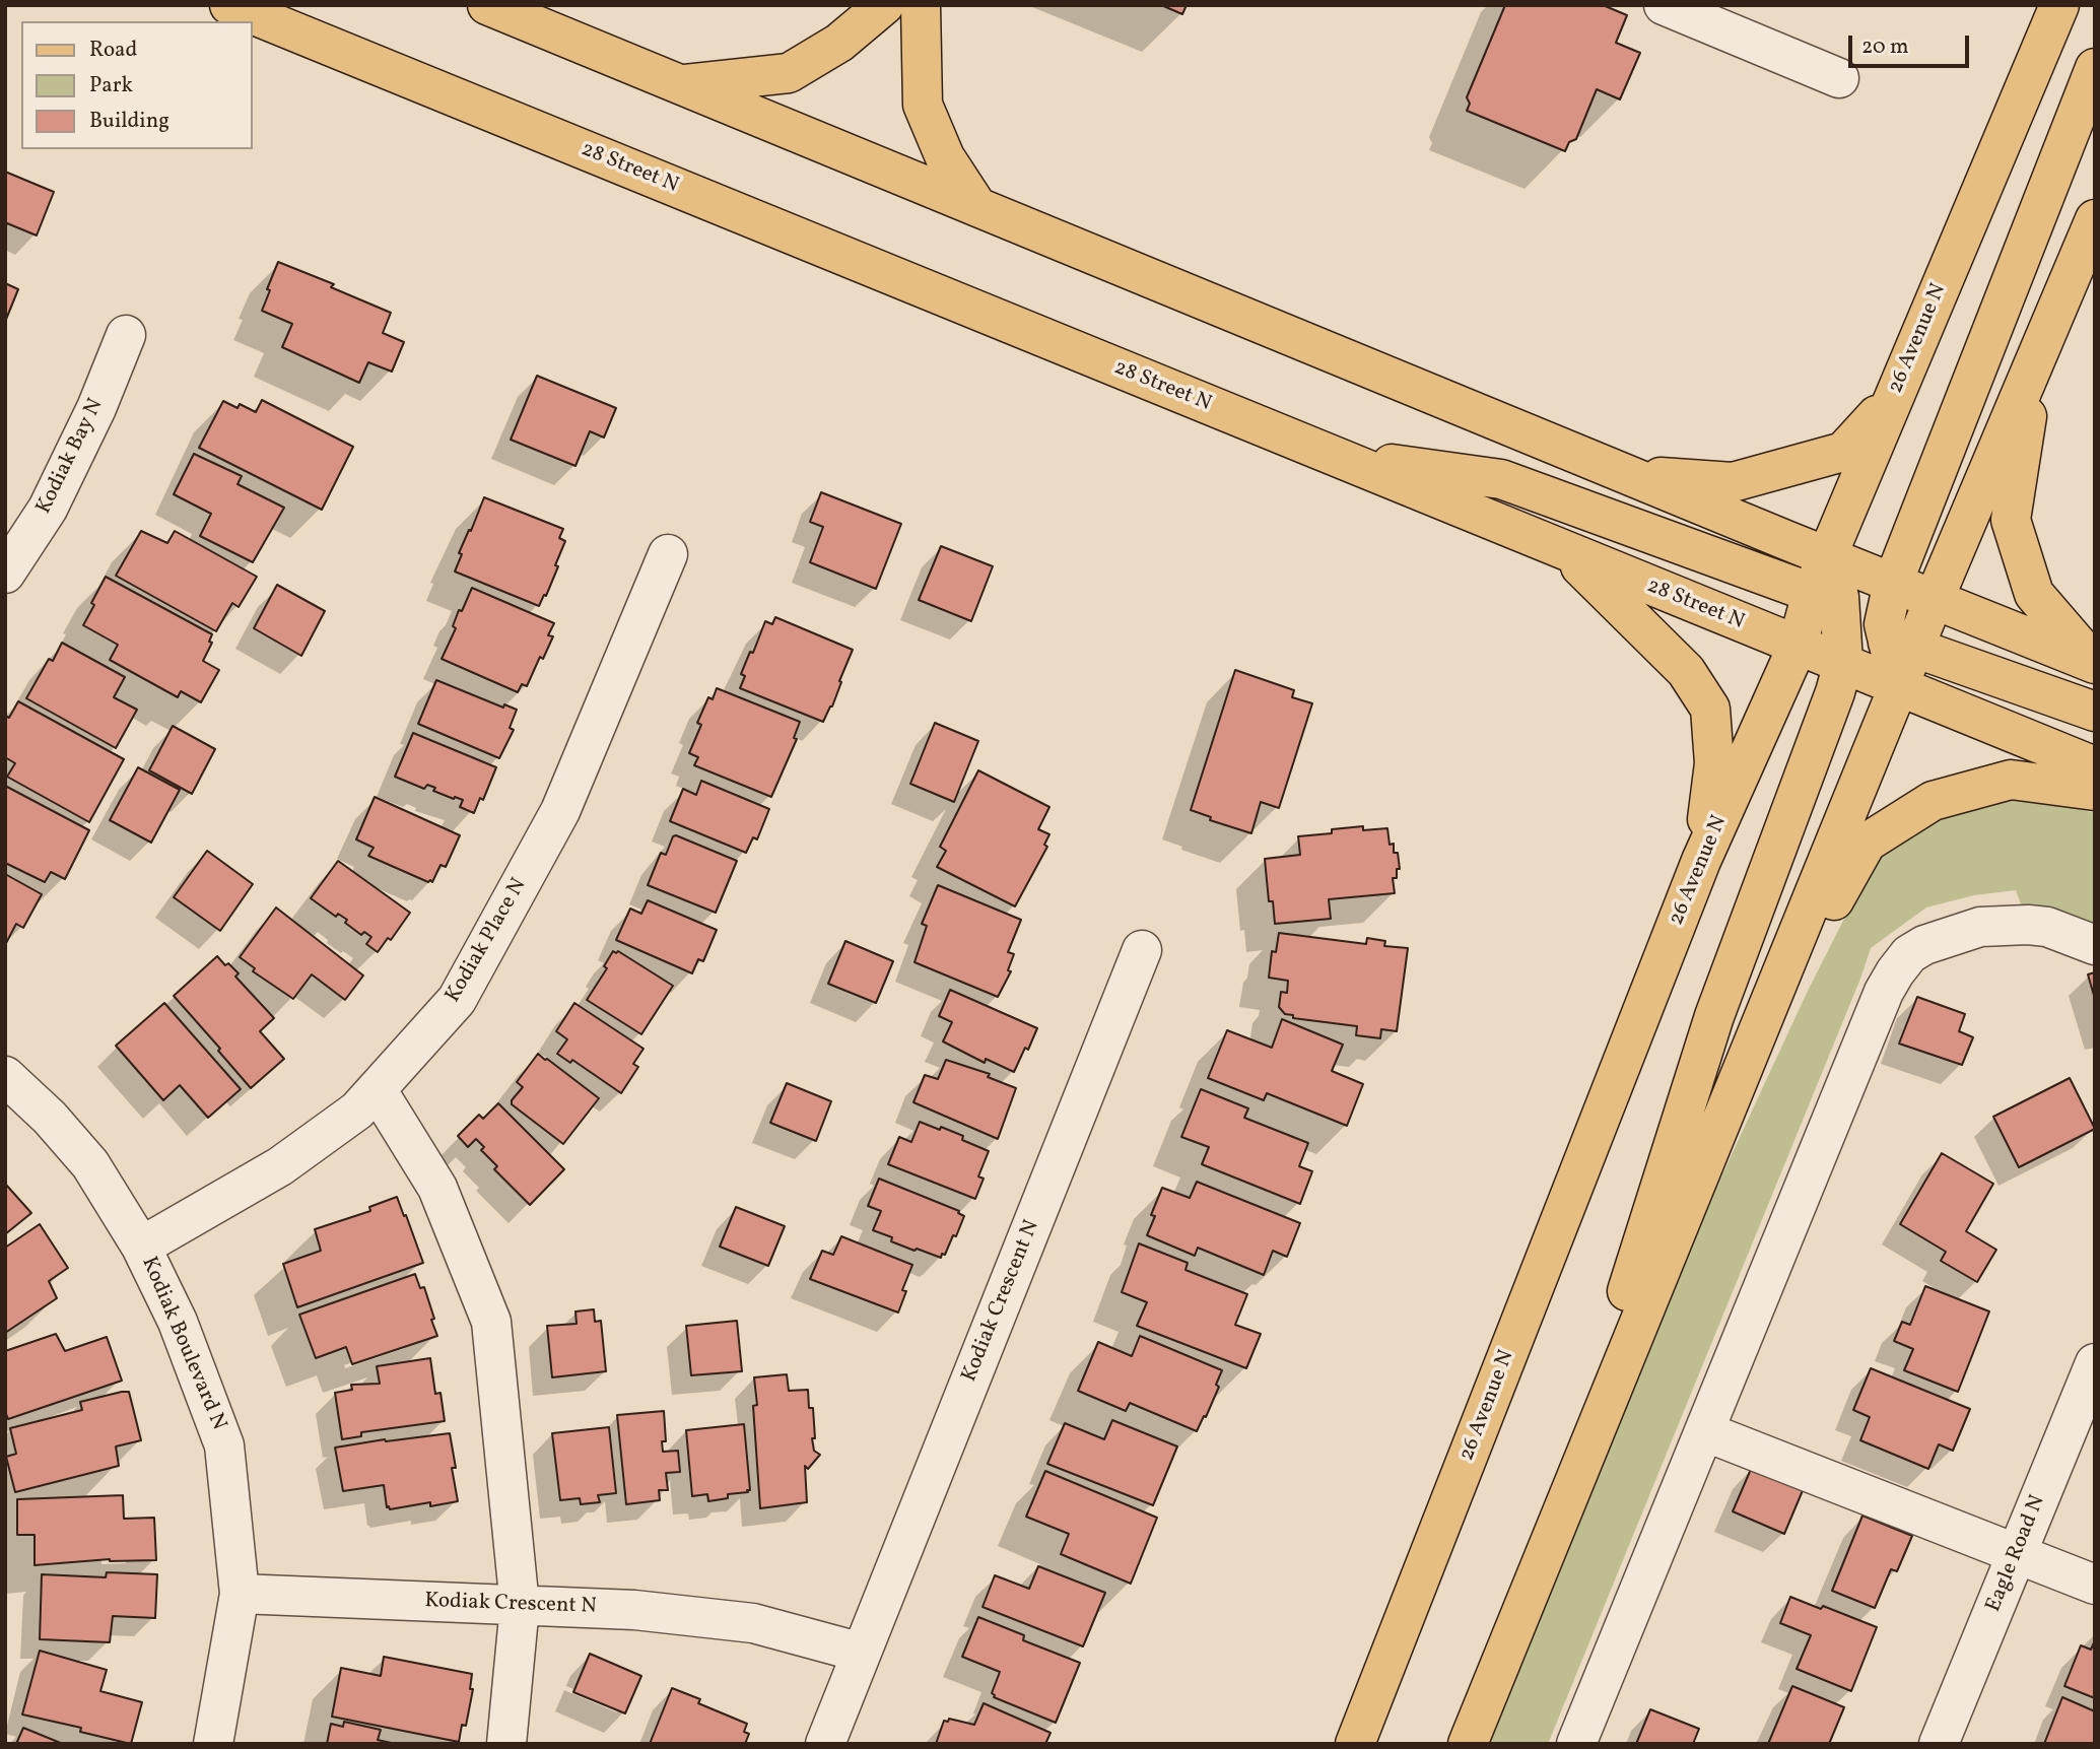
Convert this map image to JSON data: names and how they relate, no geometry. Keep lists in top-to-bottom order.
{
  "streets": {
    "main road": ["28 Street N", "26 Avenue N"],
    "street": [
      "Kodiak Bay N",
      "Kodiak Place N",
      "Kodiak Crescent N",
      "Kodiak Boulevard N",
      "Eagle Road N"
    ]
  },
  "crossings": [
    ["28 Street N", "26 Avenue N"],
    ["Kodiak Place N", "Kodiak Boulevard N"],
    ["Kodiak Crescent N", "Kodiak Boulevard N"]
  ],
  "legend": ["Road", "Park", "Building"],
  "scale_bar": "20 m"
}
